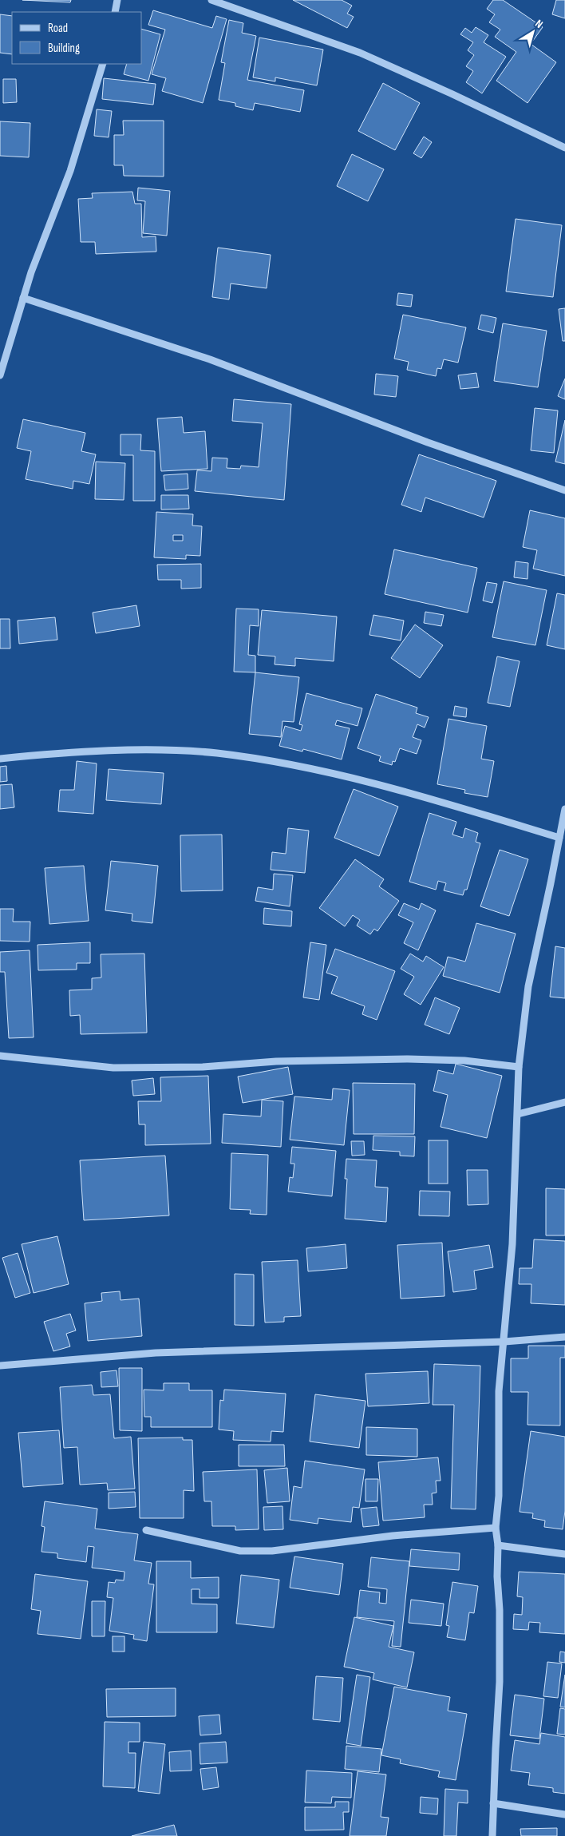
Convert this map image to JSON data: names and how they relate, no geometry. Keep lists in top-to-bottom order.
{
  "legend": ["Road", "Building"],
  "north": "top right"
}
